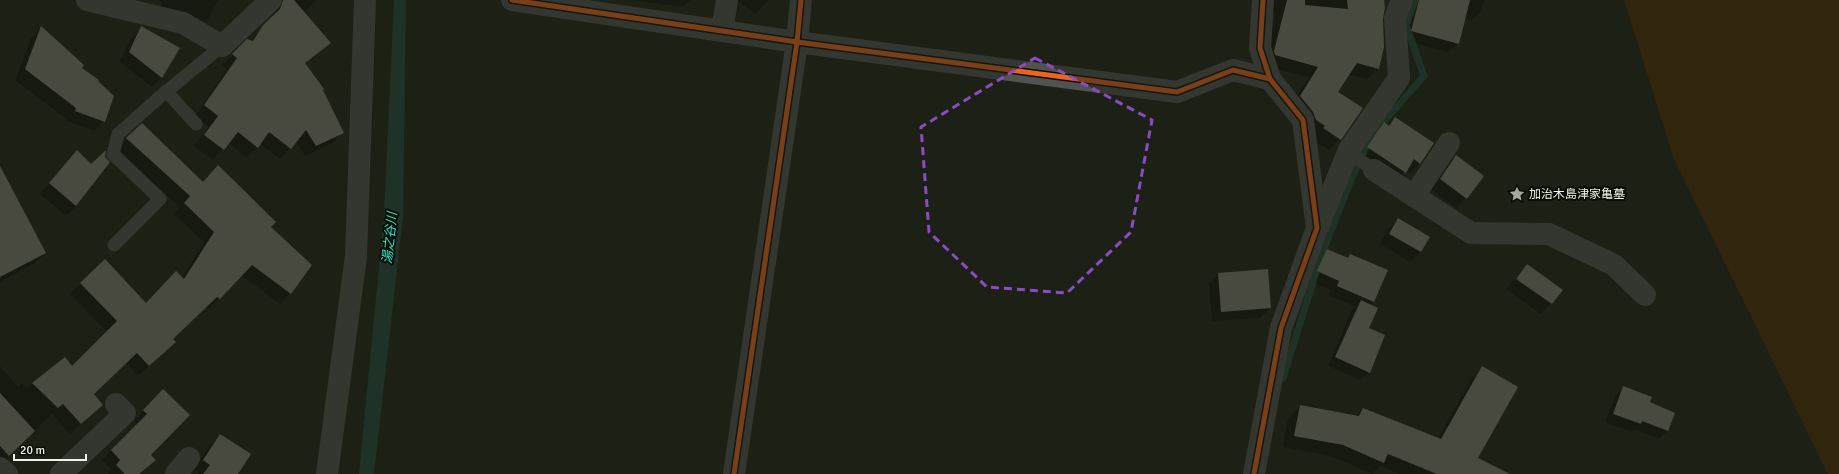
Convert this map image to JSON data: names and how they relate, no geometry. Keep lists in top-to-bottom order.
{
  "water": ["湯之谷川"],
  "places": {
    "place": ["加治木島津家亀墓"]
  },
  "scale_bar": "20 m"
}
